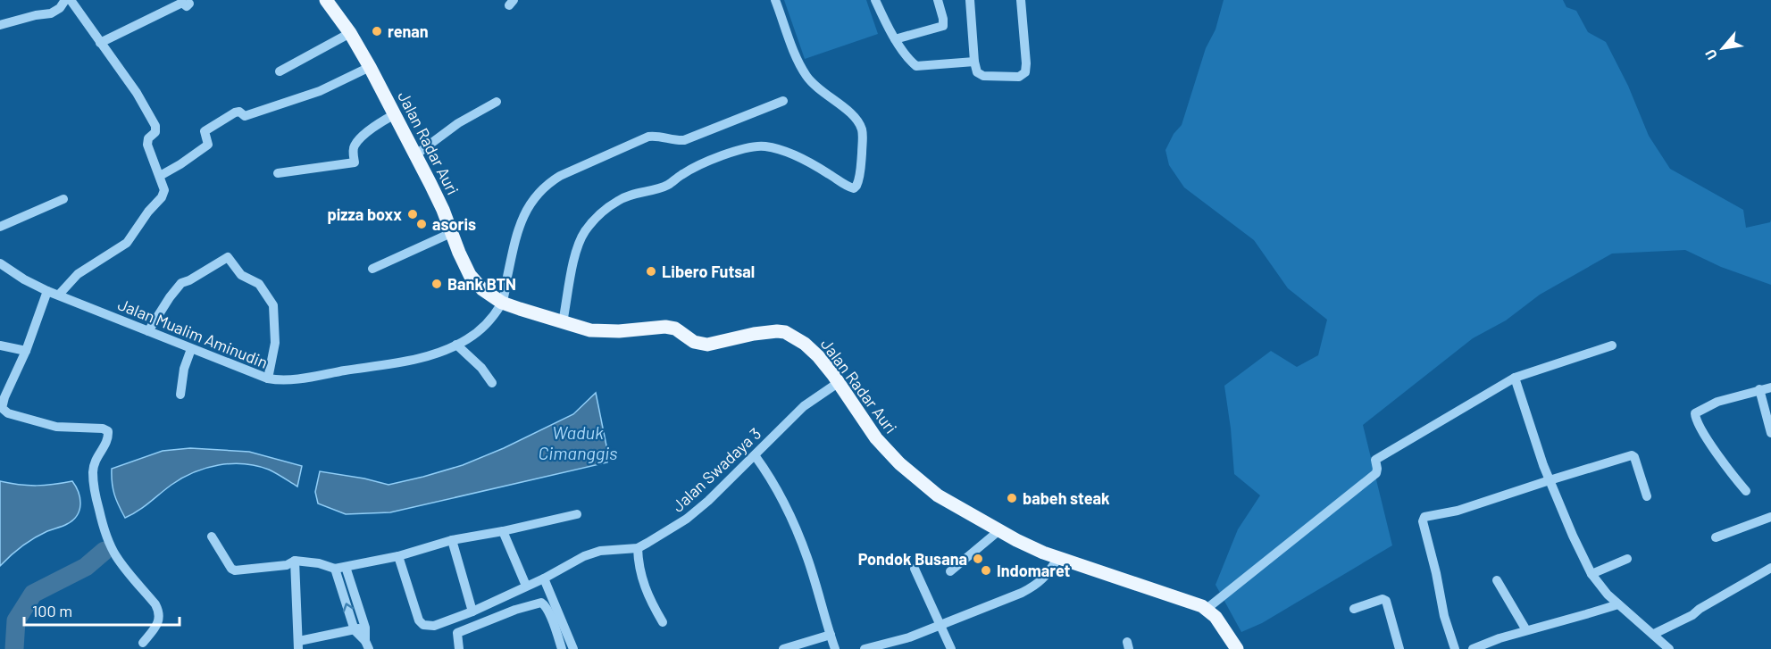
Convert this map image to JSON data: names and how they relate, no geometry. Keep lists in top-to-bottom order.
{
  "streets": {
    "main road": ["Jalan Radar Auri"],
    "street": ["Jalan Mualim Aminudin", "Jalan Swadaya 3"]
  },
  "crossings": [
    ["Jalan Radar Auri", "Jalan Mualim Aminudin"],
    ["Jalan Radar Auri", "Jalan Swadaya 3"]
  ],
  "water": ["Waduk Cimanggis"],
  "places": [
    "renan",
    "pizza boxx",
    "asoris",
    "Libero Futsal",
    "Bank BTN",
    "babeh steak",
    "Pondok Busana",
    "Indomaret"
  ],
  "scale_bar": "100 m",
  "north": "bottom left"
}
